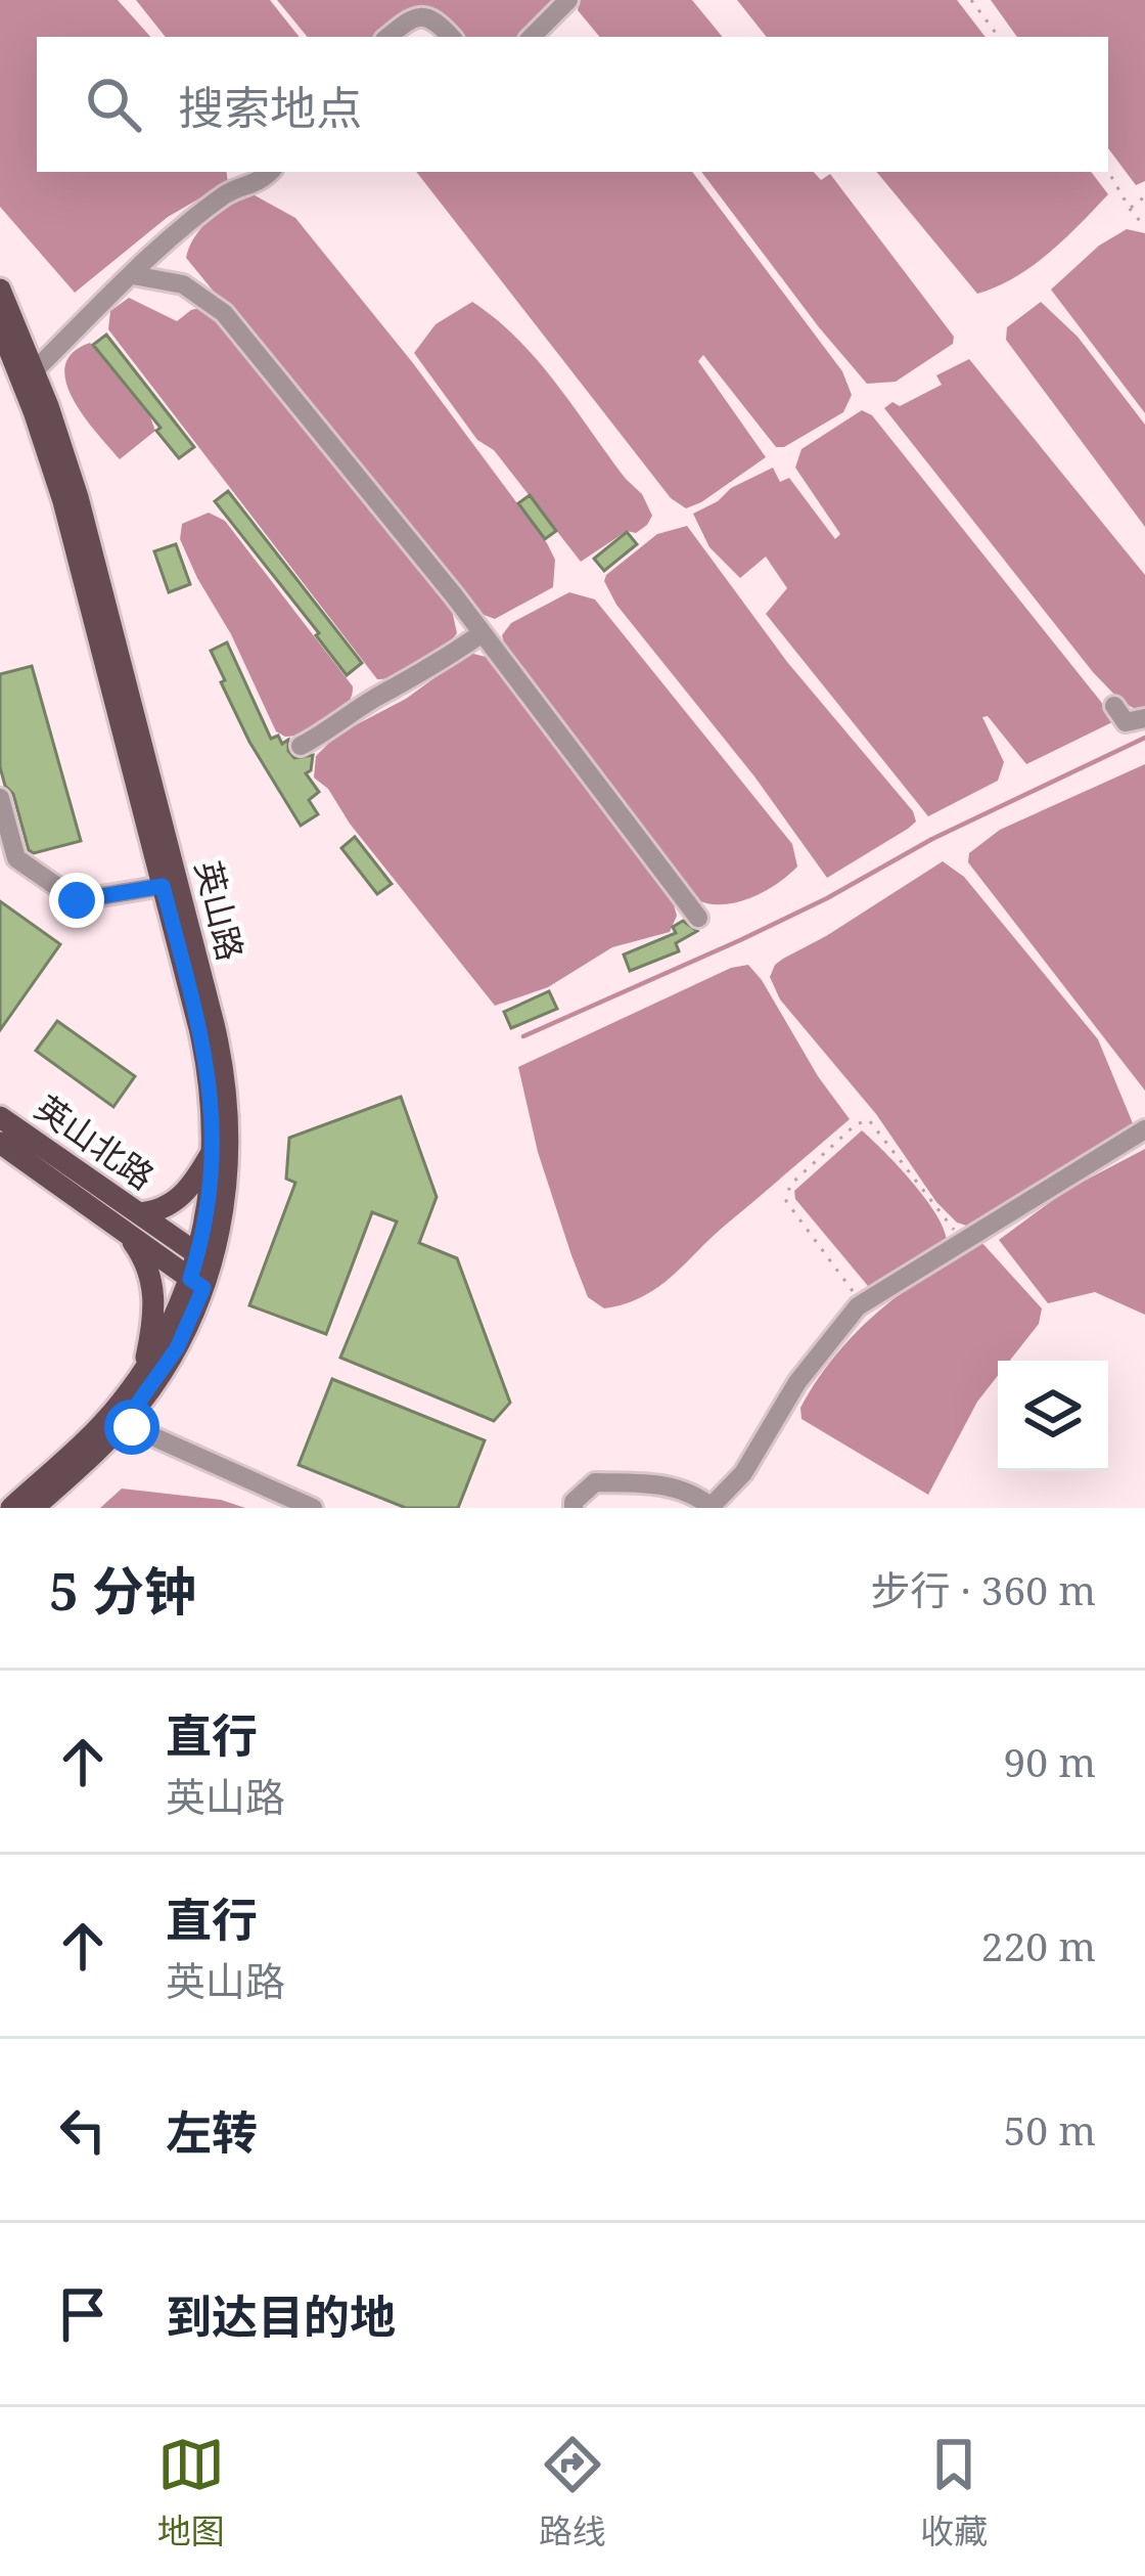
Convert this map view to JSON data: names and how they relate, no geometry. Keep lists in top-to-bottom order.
{
  "streets": {
    "main road": ["英山路", "英山北路"]
  },
  "crossings": [
    ["英山路", "英山北路"]
  ],
  "page": {
    "search": "搜索地点",
    "heading": ["5 分钟", "步行 · 360 m"],
    "list": [
      ["直行", "英山路", "90 m"],
      ["直行", "英山路", "220 m"],
      ["左转", "50 m"],
      "到达目的地"
    ],
    "nav": ["地图", "路线", "收藏"]
  }
}
